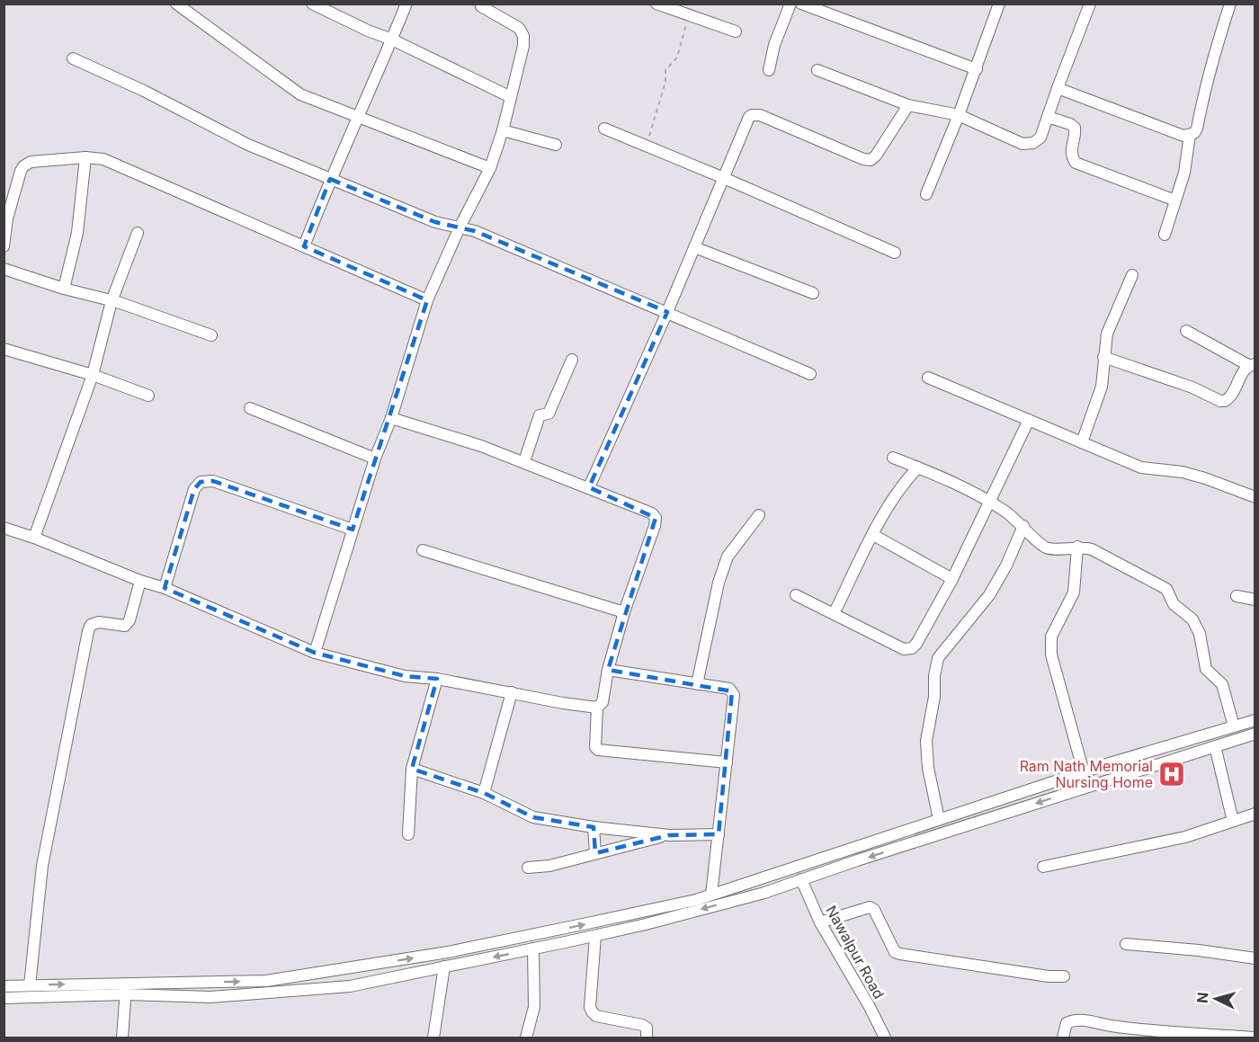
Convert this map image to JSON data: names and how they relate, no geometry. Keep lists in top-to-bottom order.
{
  "streets": {
    "street": ["Nawalpur Road"]
  },
  "places": {
    "hospital": ["Ram Nath Memorial Nursing Home"]
  },
  "north": "left"
}
